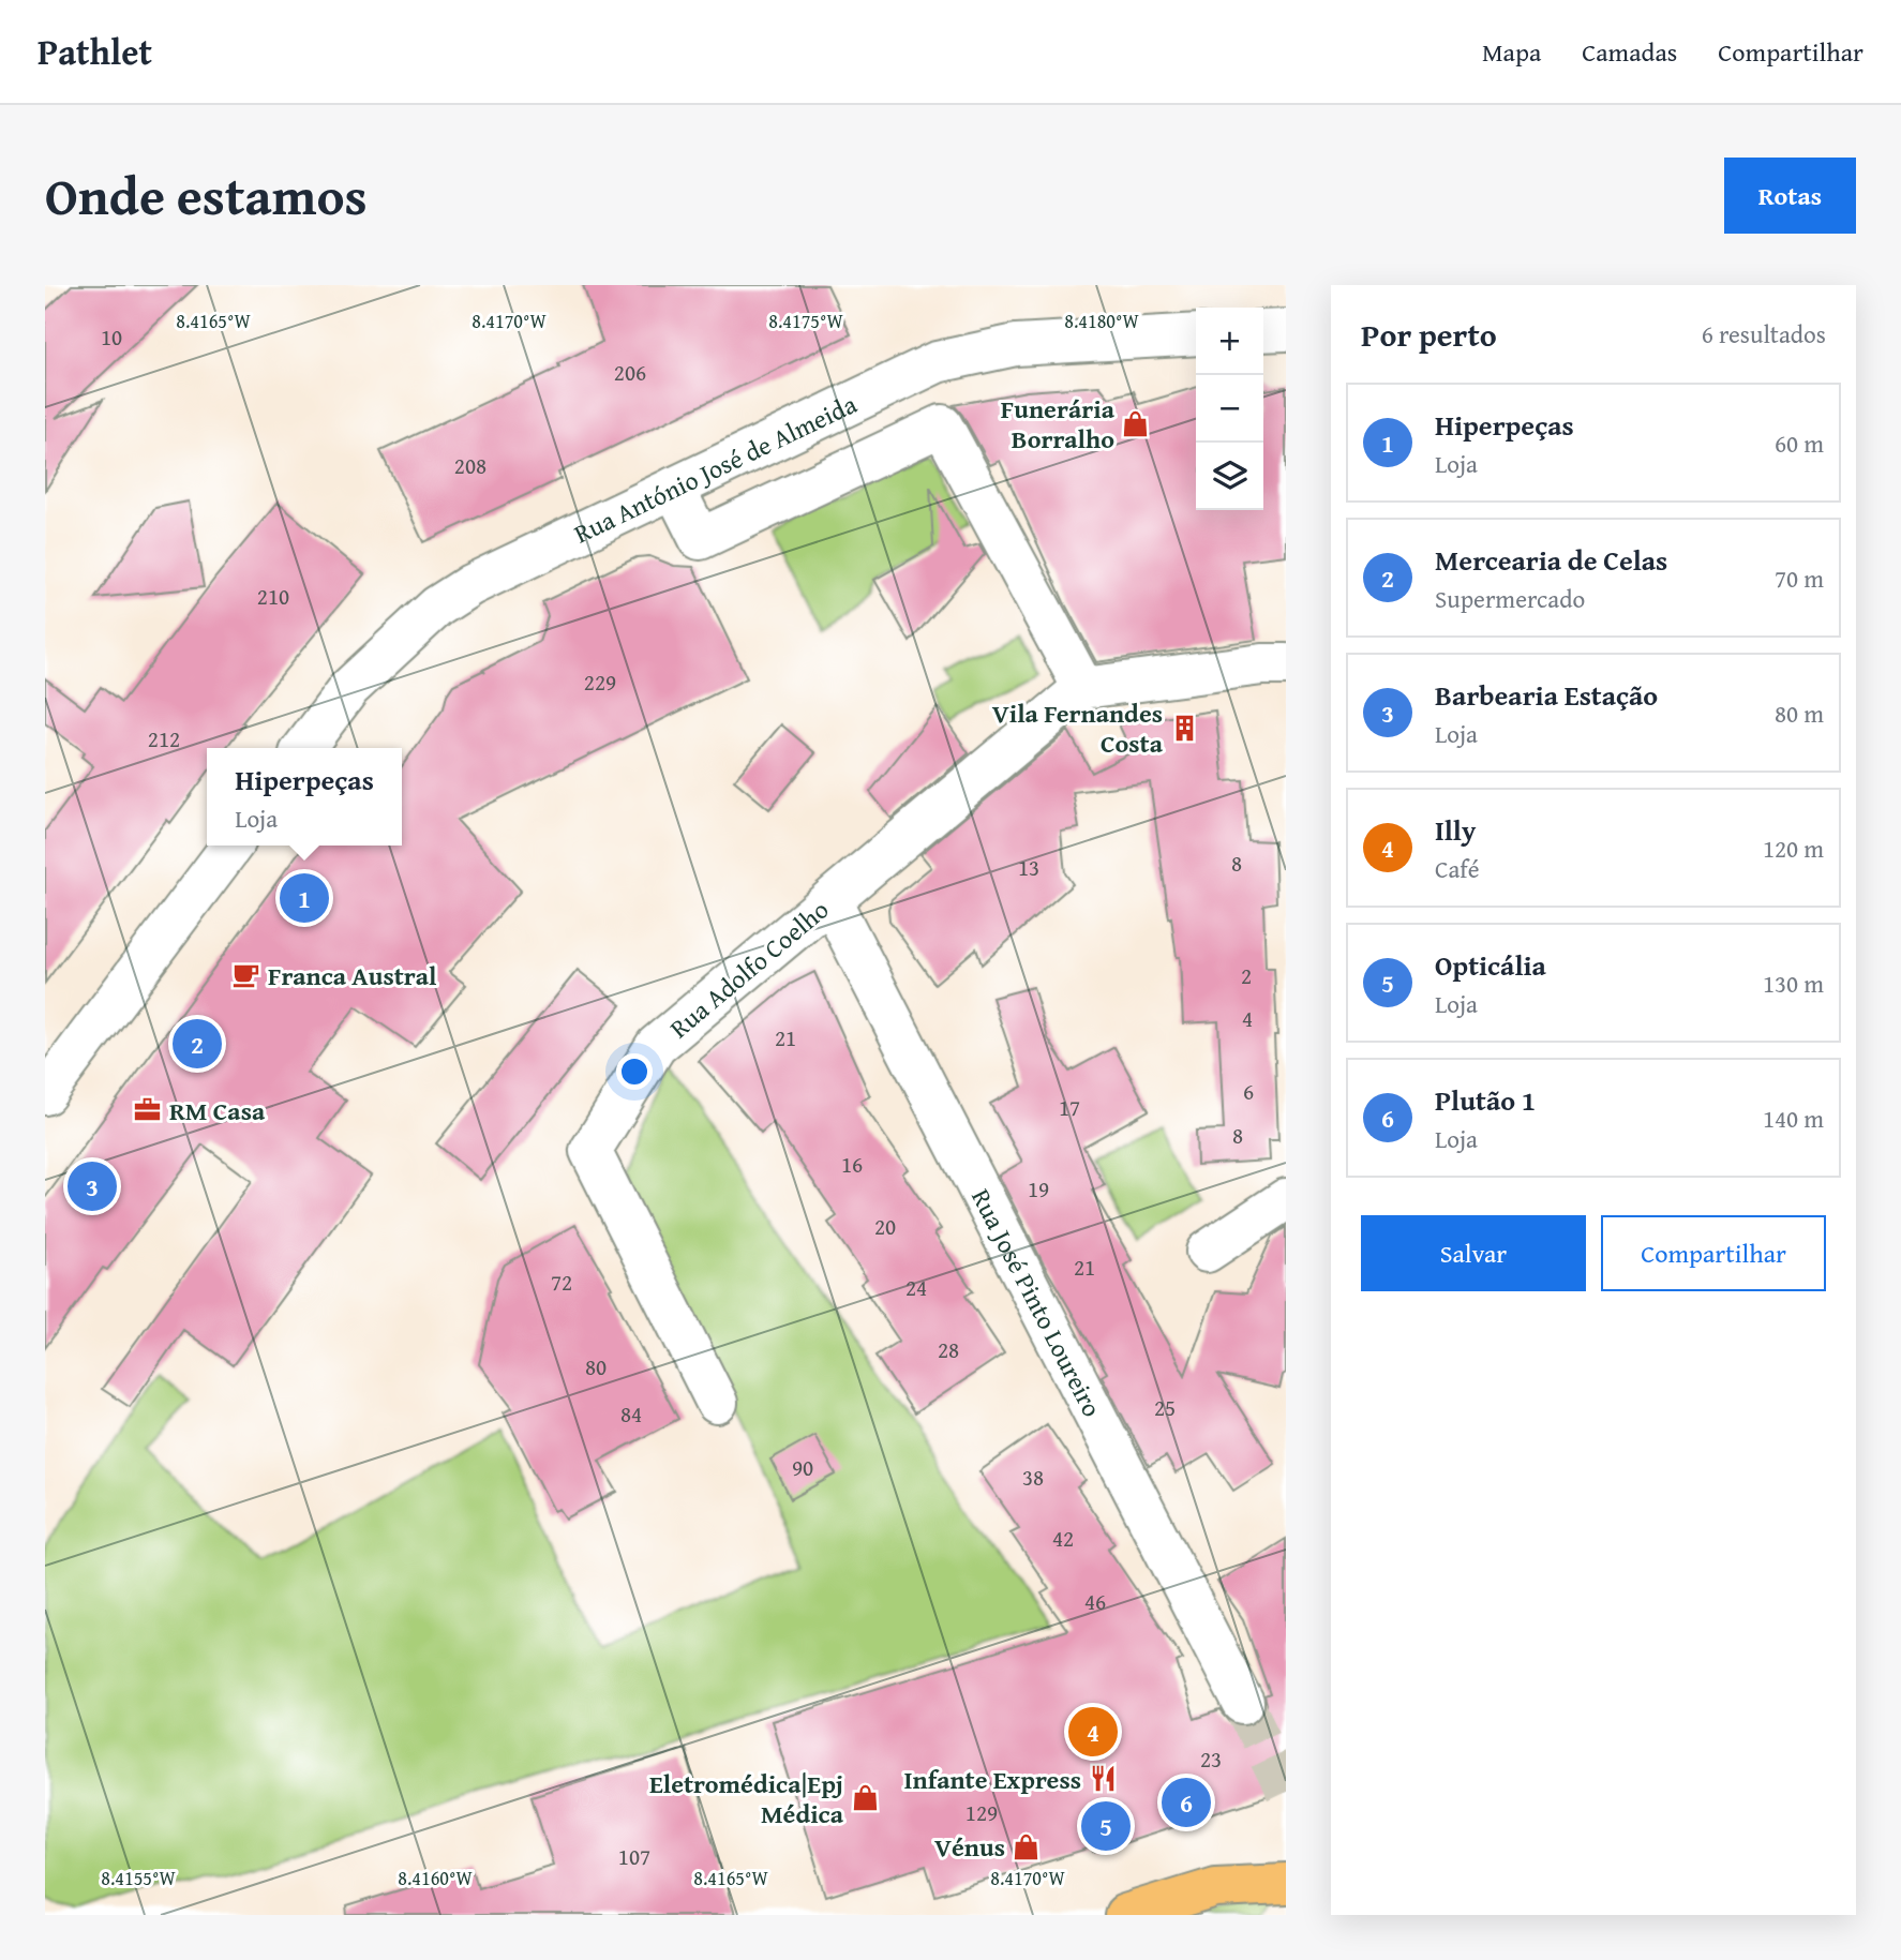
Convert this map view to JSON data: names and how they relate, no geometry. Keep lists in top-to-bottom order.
{
  "streets": {
    "street": ["Rua António José de Almeida", "Rua Adolfo Coelho", "Rua José Pinto Loureiro"]
  },
  "crossings": [
    ["Rua Adolfo Coelho", "Rua José Pinto Loureiro"]
  ],
  "places": {
    "shop": ["Funerária Borralho", "Eletromédica|Epj Médica", "Vénus"],
    "building": ["Vila Fernandes Costa"],
    "cafe": ["Franca Austral"],
    "office": ["RM Casa"],
    "restaurant": ["Infante Express"]
  },
  "house_numbers": [
    "10",
    "206",
    "208",
    "210",
    "229",
    "212",
    "8",
    "13",
    "2",
    "4",
    "21",
    "6",
    "17",
    "8",
    "16",
    "19",
    "20",
    "21",
    "72",
    "24",
    "28",
    "80",
    "25",
    "84",
    "90",
    "38",
    "42",
    "46",
    "23",
    "129",
    "107"
  ],
  "page": {
    "header": "Pathlet",
    "nav": ["Mapa", "Camadas", "Compartilhar"],
    "title": "Onde estamos",
    "buttons": [
      "Rotas",
      ["Salvar", "Compartilhar"]
    ],
    "heading": ["Por perto", "6 resultados"],
    "map_buttons": ["+", "−"],
    "list": [
      {
        "mark": "1",
        "name": "Hiperpeças",
        "note": "Loja",
        "value": "60 m"
      },
      {
        "mark": "2",
        "name": "Mercearia de Celas",
        "note": "Supermercado",
        "value": "70 m"
      },
      {
        "mark": "3",
        "name": "Barbearia Estação",
        "note": "Loja",
        "value": "80 m"
      },
      {
        "mark": "4",
        "name": "Illy",
        "note": "Café",
        "value": "120 m"
      },
      {
        "mark": "5",
        "name": "Opticália",
        "note": "Loja",
        "value": "130 m"
      },
      {
        "mark": "6",
        "name": "Plutão 1",
        "note": "Loja",
        "value": "140 m"
      }
    ],
    "popup": ["Hiperpeças", "Loja"],
    "pins": [
      "1",
      "2",
      "3",
      "4",
      "6",
      "5"
    ]
  },
  "coordinates": [
    "8.4165°W",
    "8.4170°W",
    "8.4175°W",
    "8.4180°W",
    "8.4155°W",
    "8.4160°W"
  ]
}
